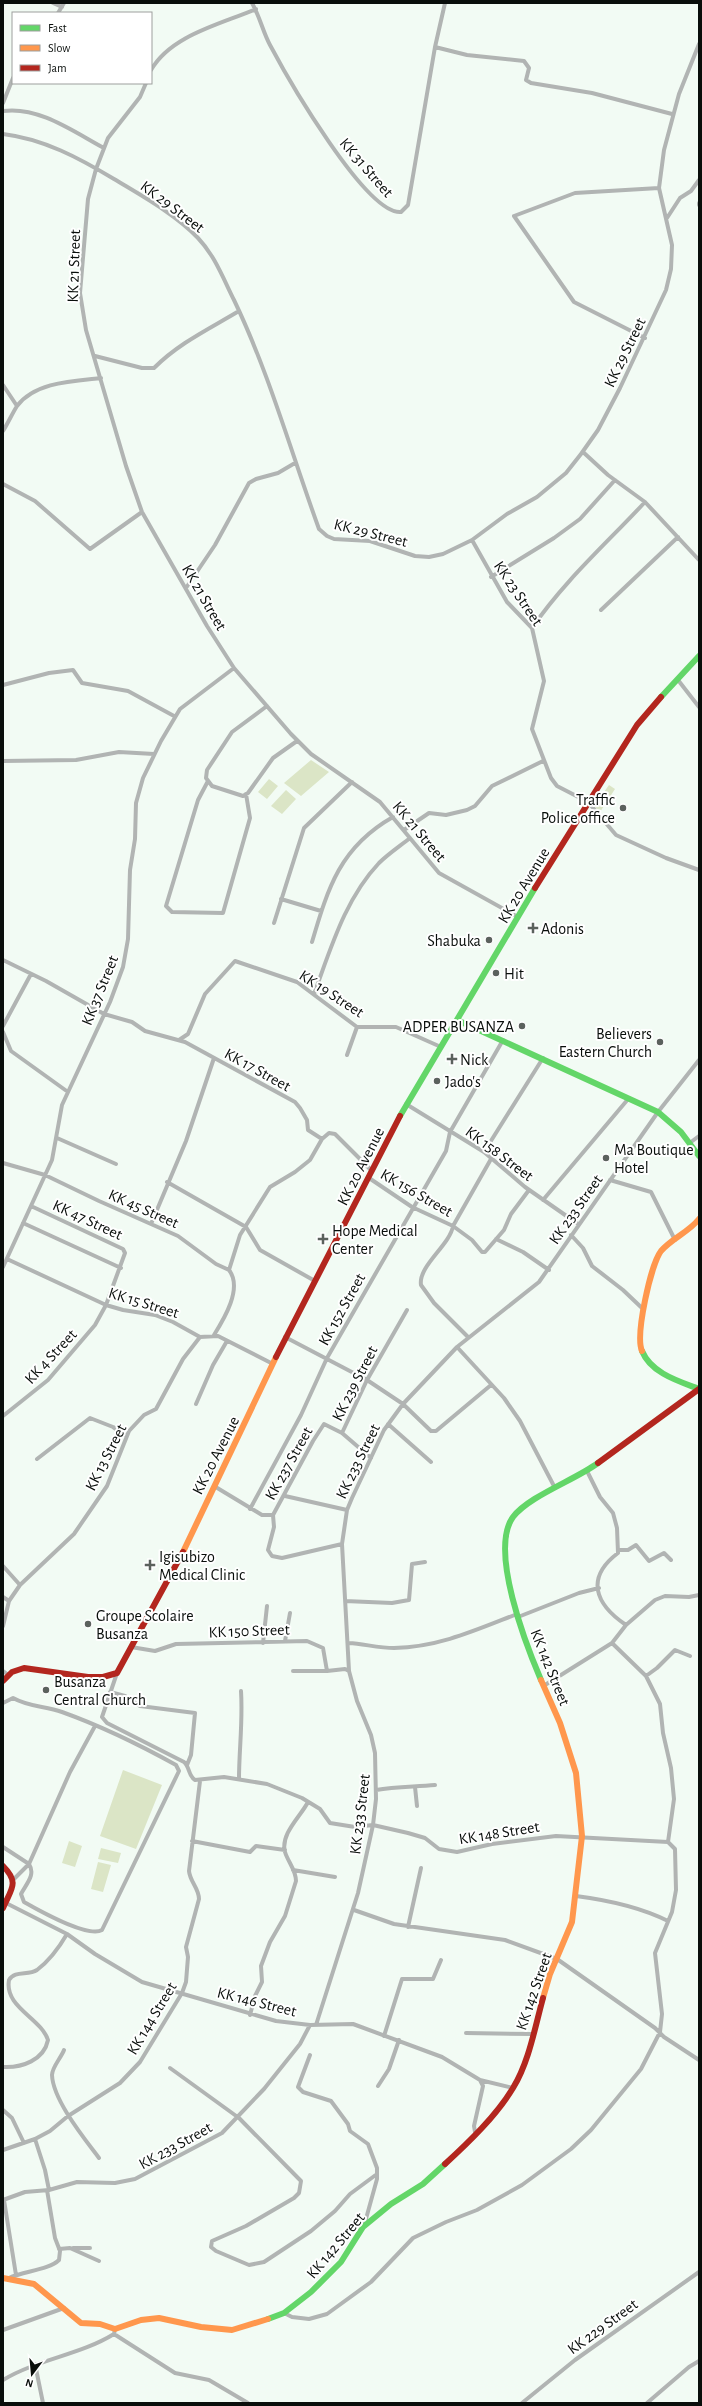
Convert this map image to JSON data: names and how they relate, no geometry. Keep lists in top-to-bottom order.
{
  "streets": {
    "main road": ["KK 20 Avenue", "KK 142 Street"],
    "street": [
      "KK 31 Street",
      "KK 29 Street",
      "KK 21 Street",
      "KK 23 Street",
      "KK 37 Street",
      "KK 19 Street",
      "KK 17 Street",
      "KK 158 Street",
      "KK 156 Street",
      "KK 45 Street",
      "KK 233 Street",
      "KK 47 Street",
      "KK 15 Street",
      "KK 152 Street",
      "KK 4 Street",
      "KK 239 Street",
      "KK 13 Street",
      "KK 237 Street",
      "KK 150 Street",
      "KK 148 Street",
      "KK 146 Street",
      "KK 144 Street",
      "KK 229 Street"
    ]
  },
  "crossings": [
    ["KK 29 Street", "KK 21 Street"],
    ["KK 29 Street", "KK 23 Street"],
    ["KK 21 Street", "KK 20 Avenue"],
    ["KK 21 Street", "KK 37 Street"],
    ["KK 23 Street", "KK 20 Avenue"],
    ["KK 20 Avenue", "KK 19 Street"],
    ["KK 20 Avenue", "KK 158 Street"],
    ["KK 20 Avenue", "KK 156 Street"],
    ["KK 20 Avenue", "KK 150 Street"],
    ["KK 37 Street", "KK 17 Street"],
    ["KK 37 Street", "KK 45 Street"],
    ["KK 37 Street", "KK 47 Street"],
    ["KK 37 Street", "KK 15 Street"],
    ["KK 19 Street", "KK 17 Street"],
    ["KK 158 Street", "KK 156 Street"],
    ["KK 158 Street", "KK 233 Street"],
    ["KK 158 Street", "KK 152 Street"],
    ["KK 156 Street", "KK 233 Street"],
    ["KK 156 Street", "KK 152 Street"],
    ["KK 233 Street", "KK 239 Street"],
    ["KK 233 Street", "KK 237 Street"],
    ["KK 233 Street", "KK 148 Street"],
    ["KK 233 Street", "KK 146 Street"],
    ["KK 47 Street", "KK 15 Street"],
    ["KK 47 Street", "KK 4 Street"],
    ["KK 15 Street", "KK 4 Street"],
    ["KK 15 Street", "KK 13 Street"],
    ["KK 239 Street", "KK 237 Street"],
    ["KK 142 Street", "KK 148 Street"],
    ["KK 142 Street", "KK 146 Street"],
    ["KK 148 Street", "KK 144 Street"],
    ["KK 146 Street", "KK 144 Street"]
  ],
  "places": {
    "other": [
      "Traffic Police office",
      "Shabuka",
      "Hit",
      "ADPER BUSANZA",
      "Believers Eastern Church",
      "Jado's",
      "Ma Boutique Hotel",
      "Groupe Scolaire Busanza",
      "Busanza Central Church"
    ],
    "health": [
      "Adonis",
      "Nick",
      "Hope Medical Center",
      "Igisubizo Medical Clinic"
    ]
  },
  "legend": ["Fast", "Slow", "Jam"],
  "north": "bottom"
}
